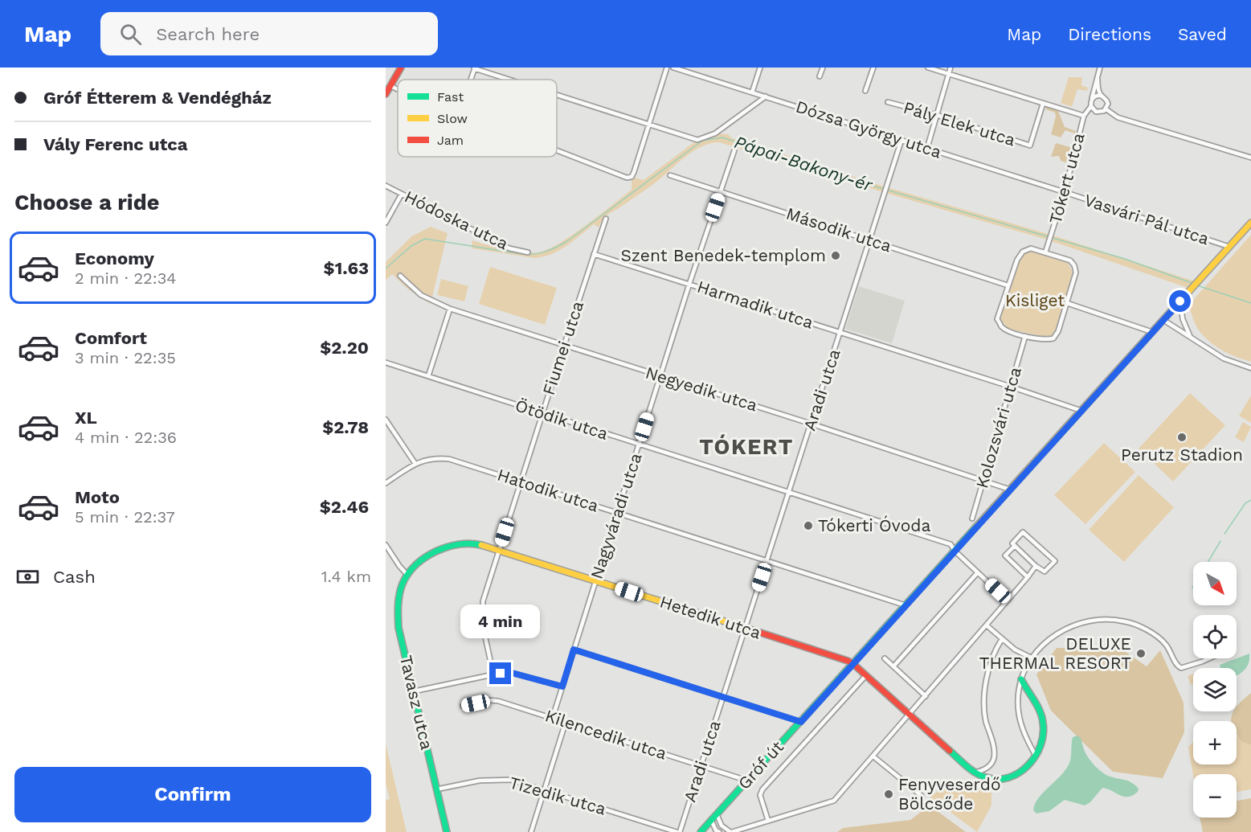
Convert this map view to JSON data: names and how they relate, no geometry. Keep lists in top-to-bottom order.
{
  "streets": {
    "street": [
      "Pály Elek utca",
      "Dózsa György utca",
      "Tókert utca",
      "Vasvári Pál utca",
      "Hódoska utca",
      "Második utca",
      "Harmadik utca",
      "Fiumei utca",
      "Negyedik utca",
      "Aradi utca",
      "Ötödik utca",
      "Kolozsvári utca",
      "Hatodik utca",
      "Nagyváradi utca",
      "Hetedik utca",
      "Tavasz utca",
      "Kilencedik utca",
      "Gróf út",
      "Tizedik utca"
    ]
  },
  "crossings": [
    ["Dózsa György utca", "Tókert utca"],
    ["Dózsa György utca", "Vasvári Pál utca"],
    ["Dózsa György utca", "Aradi utca"],
    ["Tókert utca", "Vasvári Pál utca"],
    ["Tókert utca", "Második utca"],
    ["Tókert utca", "Kolozsvári utca"],
    ["Vasvári Pál utca", "Gróf út"],
    ["Második utca", "Aradi utca"],
    ["Második utca", "Kolozsvári utca"],
    ["Második utca", "Nagyváradi utca"],
    ["Harmadik utca", "Fiumei utca"],
    ["Harmadik utca", "Aradi utca"],
    ["Harmadik utca", "Kolozsvári utca"],
    ["Harmadik utca", "Nagyváradi utca"],
    ["Harmadik utca", "Gróf út"],
    ["Fiumei utca", "Negyedik utca"],
    ["Fiumei utca", "Ötödik utca"],
    ["Fiumei utca", "Hatodik utca"],
    ["Fiumei utca", "Hetedik utca"],
    ["Negyedik utca", "Aradi utca"],
    ["Negyedik utca", "Kolozsvári utca"],
    ["Negyedik utca", "Nagyváradi utca"],
    ["Negyedik utca", "Gróf út"],
    ["Aradi utca", "Ötödik utca"],
    ["Aradi utca", "Hatodik utca"],
    ["Aradi utca", "Hetedik utca"],
    ["Aradi utca", "Kilencedik utca"],
    ["Aradi utca", "Tizedik utca"],
    ["Ötödik utca", "Nagyváradi utca"],
    ["Ötödik utca", "Gróf út"],
    ["Hatodik utca", "Nagyváradi utca"],
    ["Hatodik utca", "Gróf út"],
    ["Nagyváradi utca", "Hetedik utca"],
    ["Nagyváradi utca", "Kilencedik utca"],
    ["Hetedik utca", "Tavasz utca"],
    ["Hetedik utca", "Gróf út"],
    ["Tavasz utca", "Tizedik utca"],
    ["Kilencedik utca", "Gróf út"]
  ],
  "districts": ["TÓKERT"],
  "water": ["Pápai-Bakony-ér"],
  "parks": ["Kisliget"],
  "places": [
    "Szent Benedek-templom",
    "Perutz Stadion",
    "Tókerti Óvoda",
    "DELUXE THERMAL RESORT",
    "Fenyveserdő Bölcsőde"
  ],
  "legend": ["Fast", "Slow", "Jam"],
  "north": "bottom right",
  "page": {
    "header": "Map",
    "search": "Search here",
    "nav": ["Map", "Directions", "Saved"],
    "banner": ["Gróf Étterem & Vendégház", "Vály Ferenc utca"],
    "heading": "Choose a ride",
    "list": [
      {
        "name": "Economy",
        "note": "2 min · 22:34",
        "value": "$1.63"
      },
      {
        "name": "Comfort",
        "note": "3 min · 22:35",
        "value": "$2.20"
      },
      {
        "name": "XL",
        "note": "4 min · 22:36",
        "value": "$2.78"
      },
      {
        "name": "Moto",
        "note": "5 min · 22:37",
        "value": "$2.46"
      }
    ],
    "pay": ["Cash", "1.4 km"],
    "map_buttons": ["+", "−"],
    "bubble": "4 min",
    "buttons": "Confirm"
  }
}
